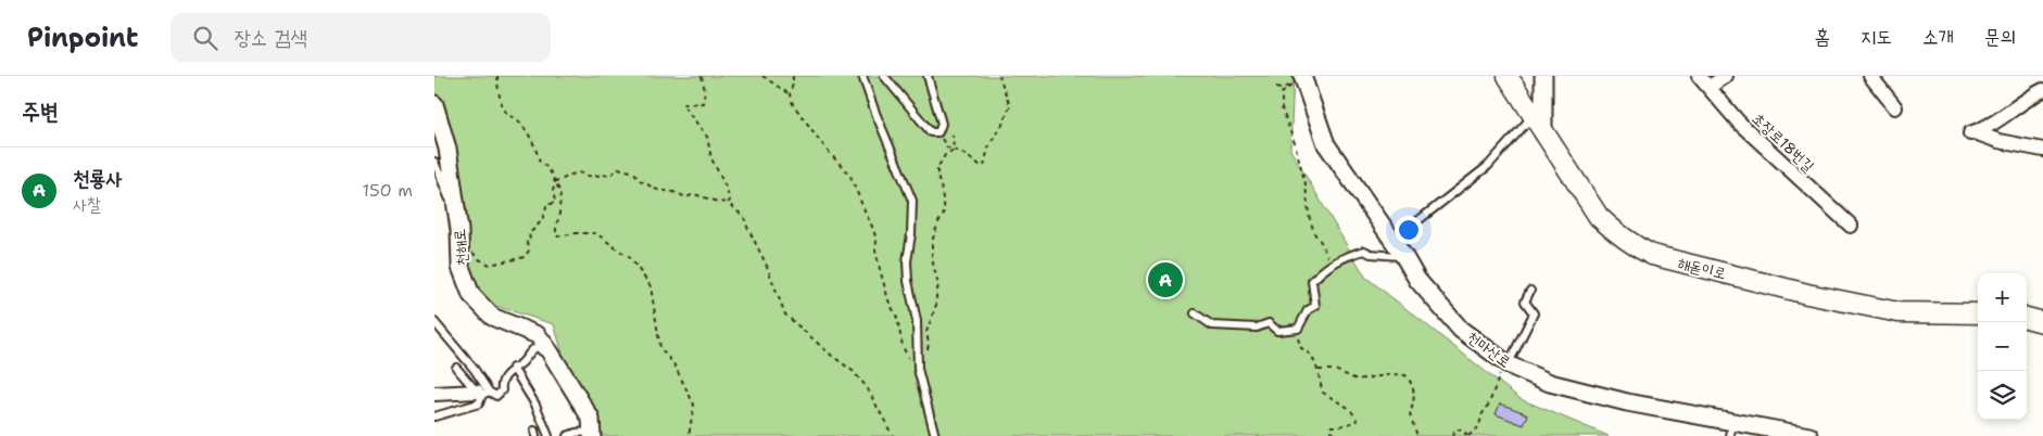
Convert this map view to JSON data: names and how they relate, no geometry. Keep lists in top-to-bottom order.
{
  "streets": {
    "main road": ["해돋이로"],
    "street": ["초장로18번길", "천해로", "천마산로"]
  },
  "page": {
    "header": "Pinpoint",
    "search": "장소 검색",
    "nav": [
      "홈",
      "지도",
      "소개",
      "문의"
    ],
    "heading": "주변",
    "list": [
      {
        "mark": "A",
        "name": "천룡사",
        "note": "사찰",
        "value": "150 m"
      }
    ],
    "pins": "A",
    "map_buttons": ["+", "−"]
  }
}
